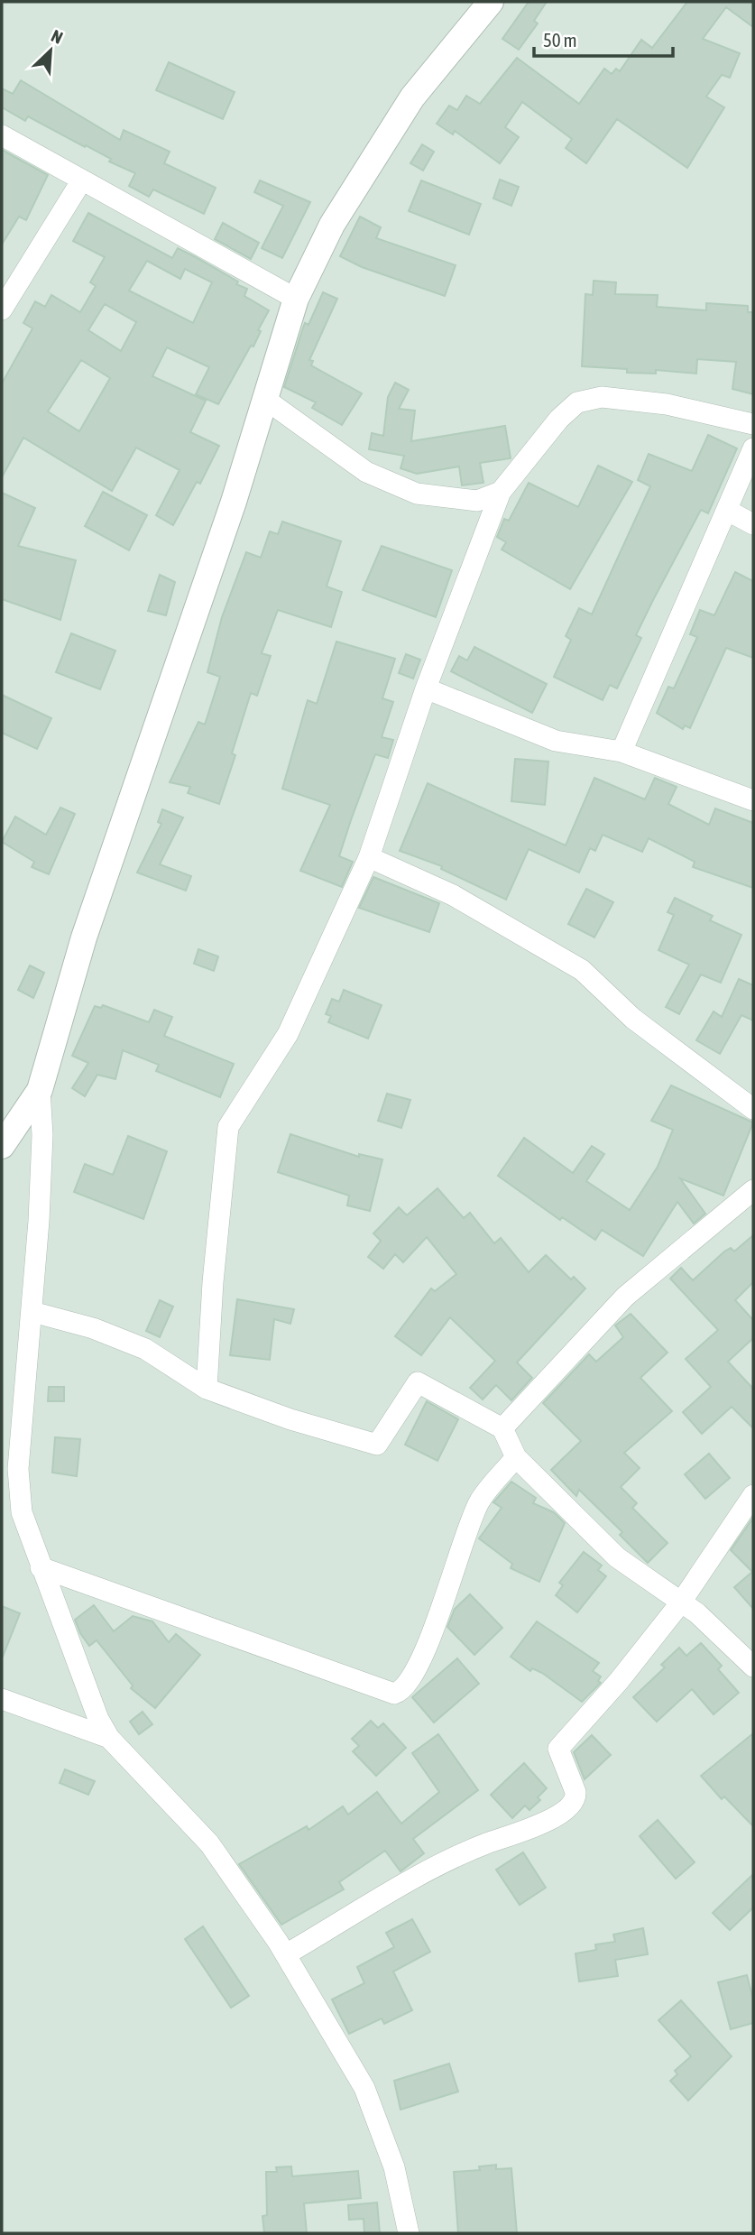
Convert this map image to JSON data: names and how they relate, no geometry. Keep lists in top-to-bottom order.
{
  "scale_bar": "50 m",
  "north": "top right"
}
